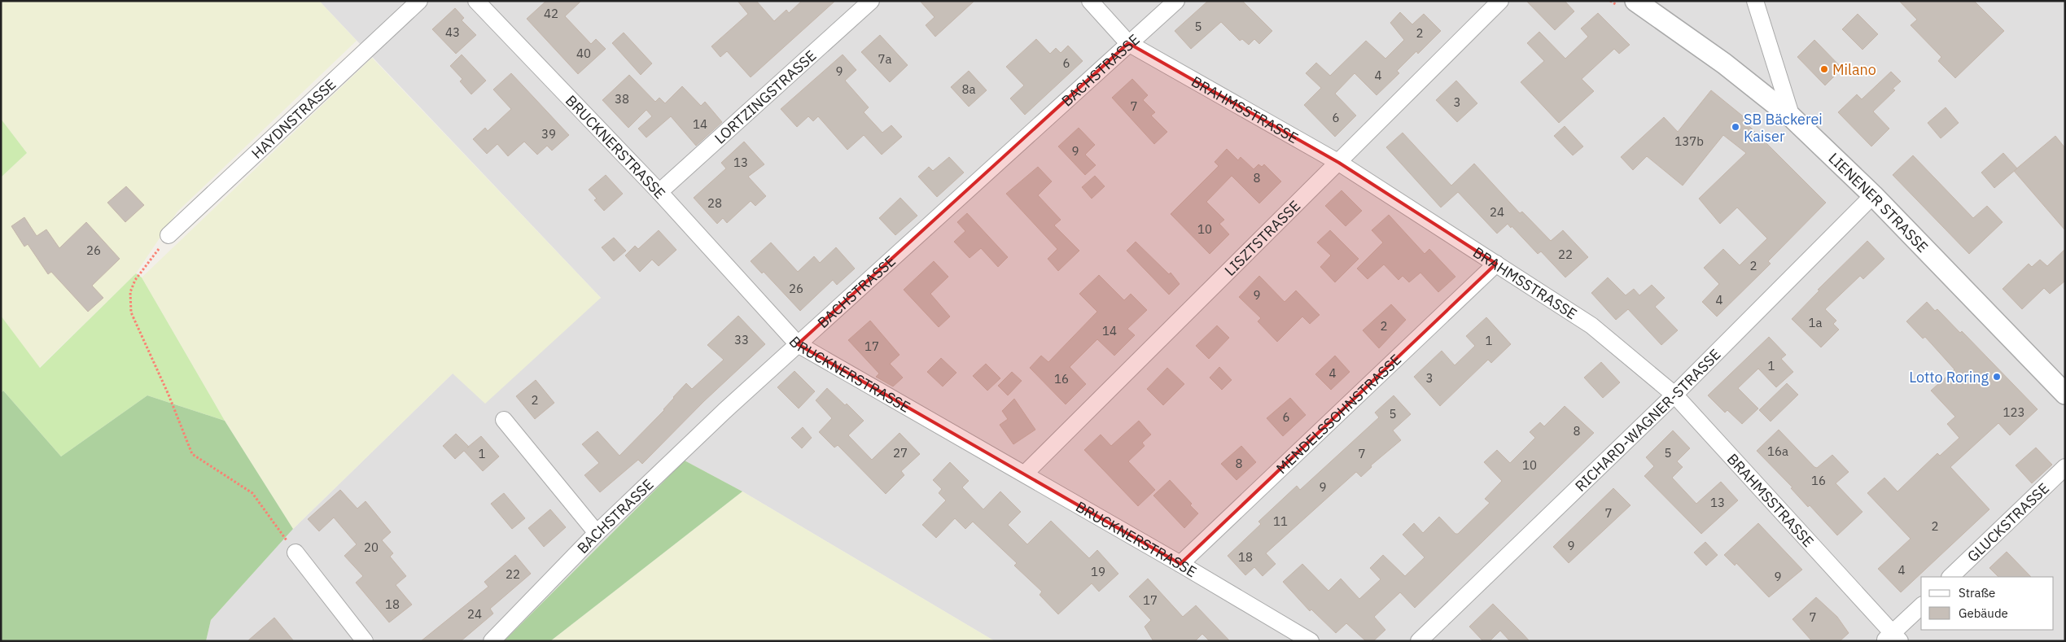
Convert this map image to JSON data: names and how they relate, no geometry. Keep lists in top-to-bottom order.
{
  "streets": {
    "street": [
      "BACHSTRASSE",
      "LORTZINGSTRASSE",
      "BRAHMSSTRASSE",
      "HAYDNSTRASSE",
      "BRUCKNERSTRASSE",
      "LIENENER STRASSE",
      "LISZTSTRASSE",
      "MENDELSSOHNSTRASSE",
      "RICHARD-WAGNER-STRASSE",
      "GLUCKSTRASSE"
    ]
  },
  "crossings": [
    ["BACHSTRASSE", "BRAHMSSTRASSE"],
    ["BACHSTRASSE", "BRUCKNERSTRASSE"],
    ["LORTZINGSTRASSE", "BRUCKNERSTRASSE"],
    ["BRAHMSSTRASSE", "LISZTSTRASSE"],
    ["BRAHMSSTRASSE", "MENDELSSOHNSTRASSE"],
    ["BRAHMSSTRASSE", "RICHARD-WAGNER-STRASSE"],
    ["BRUCKNERSTRASSE", "LISZTSTRASSE"],
    ["BRUCKNERSTRASSE", "MENDELSSOHNSTRASSE"],
    ["LIENENER STRASSE", "RICHARD-WAGNER-STRASSE"]
  ],
  "places": ["Milano", "SB Bäckerei Kaiser", "Lotto Roring"],
  "house_numbers": [
    "42",
    "5",
    "43",
    "2",
    "40",
    "7a",
    "6",
    "9",
    "4",
    "8a",
    "38",
    "3",
    "7",
    "6",
    "14",
    "39",
    "137b",
    "9",
    "13",
    "8",
    "28",
    "24",
    "10",
    "26",
    "22",
    "2",
    "26",
    "9",
    "4",
    "1a",
    "2",
    "14",
    "33",
    "1",
    "17",
    "1",
    "4",
    "3",
    "16",
    "2",
    "123",
    "5",
    "6",
    "8",
    "16a",
    "27",
    "5",
    "1",
    "7",
    "8",
    "10",
    "16",
    "9",
    "13",
    "7",
    "11",
    "2",
    "9",
    "20",
    "18",
    "4",
    "19",
    "22",
    "9",
    "17",
    "18",
    "24",
    "7"
  ],
  "legend": ["Straße", "Gebäude"]
}
